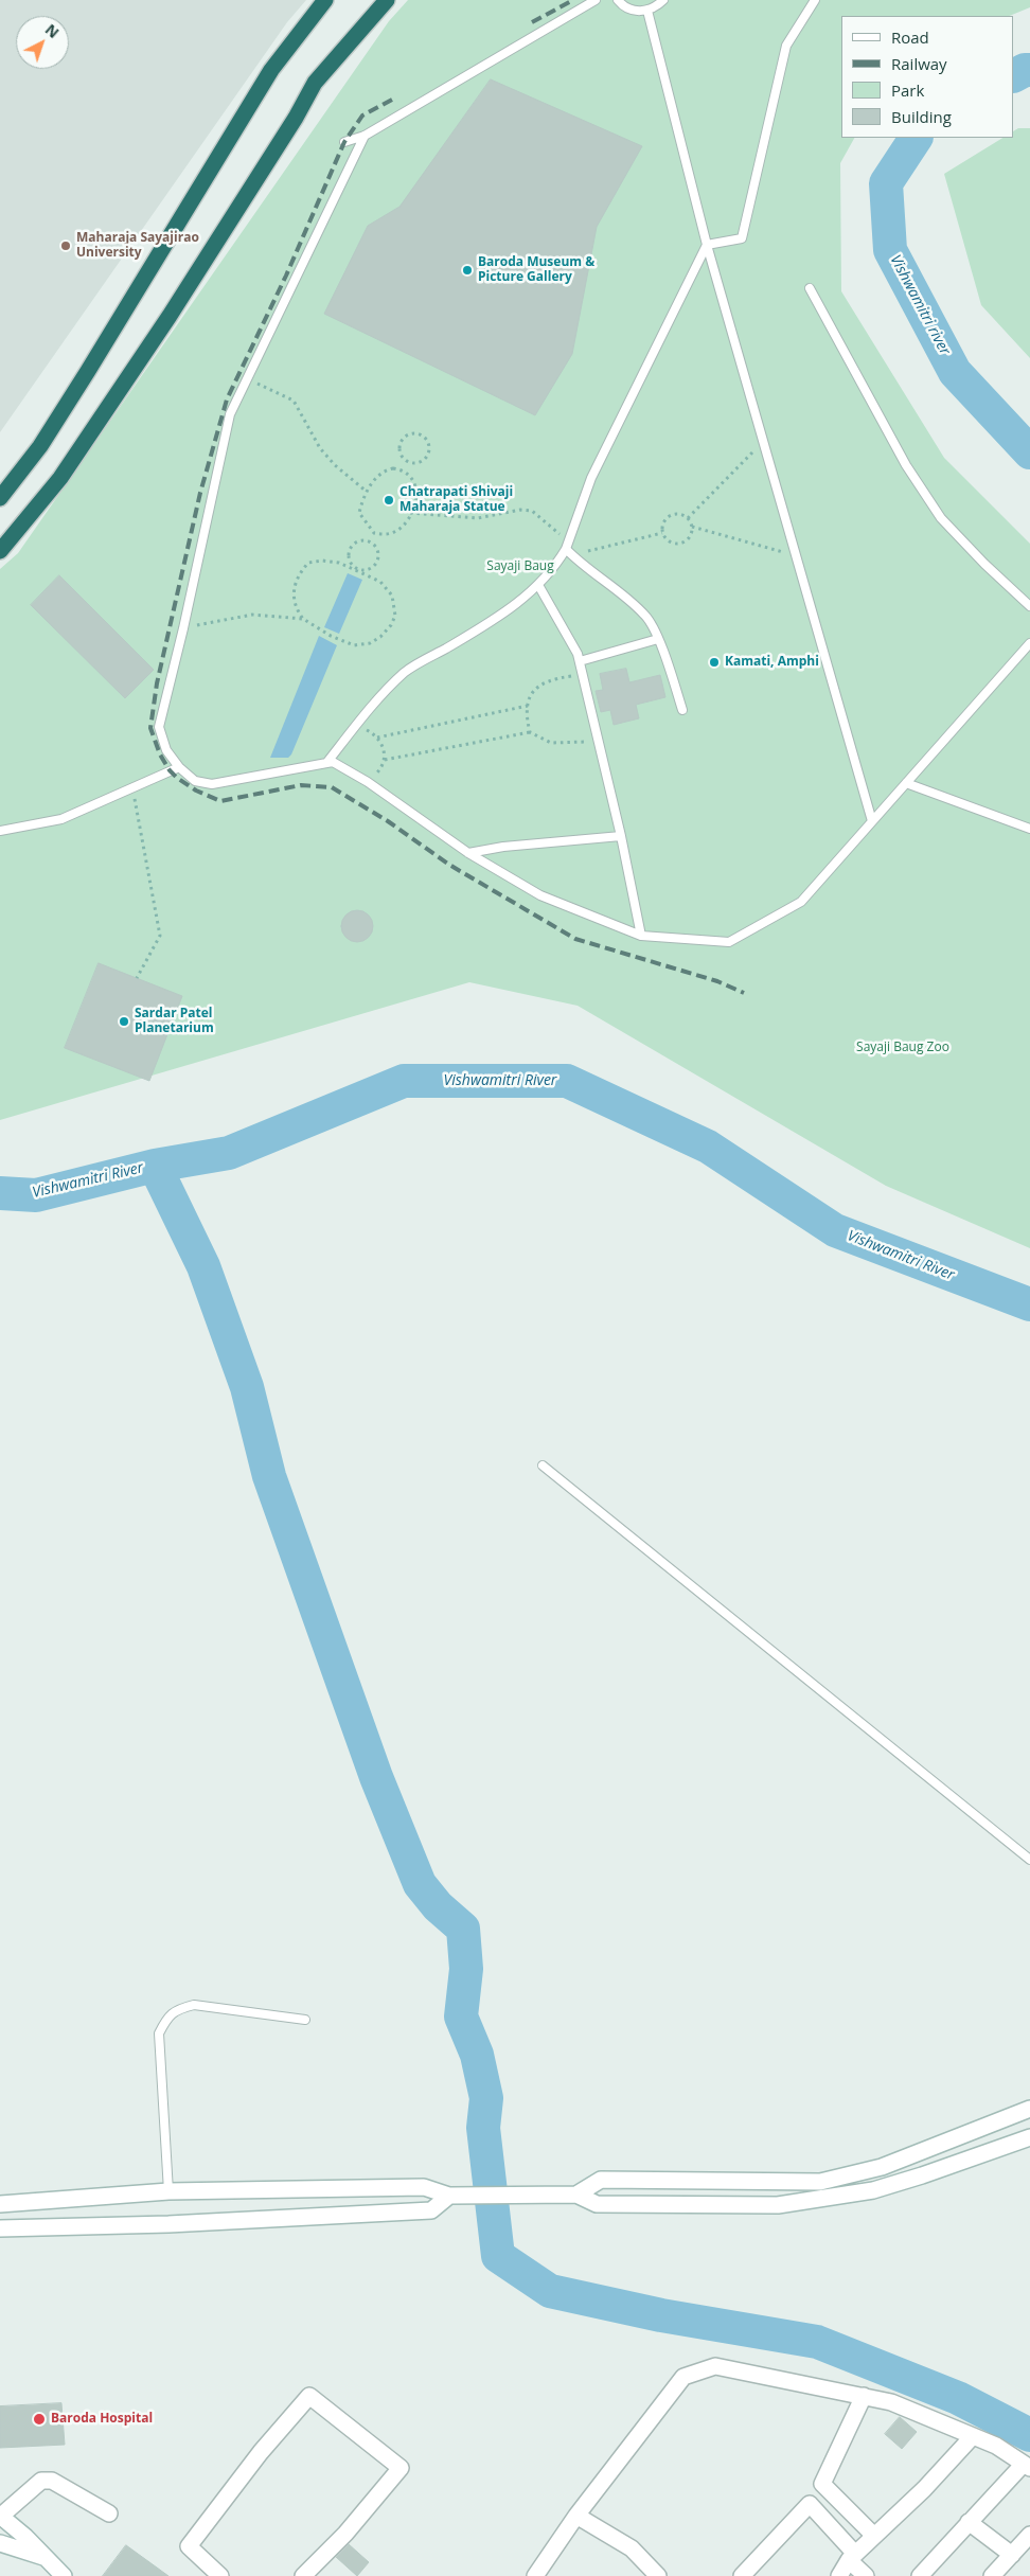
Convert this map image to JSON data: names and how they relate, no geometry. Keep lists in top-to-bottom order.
{
  "water": ["Vishwamitri river", "Vishwamitri River"],
  "parks": ["Sayaji Baug", "Sayaji Baug Zoo"],
  "places": [
    "Maharaja Sayajirao University",
    "Baroda Museum & Picture Gallery",
    "Chatrapati Shivaji Maharaja Statue",
    "Kamati, Amphi",
    "Sardar Patel Planetarium",
    "Baroda Hospital"
  ],
  "legend": [
    "Road",
    "Railway",
    "Park",
    "Building"
  ],
  "north": "top right"
}
